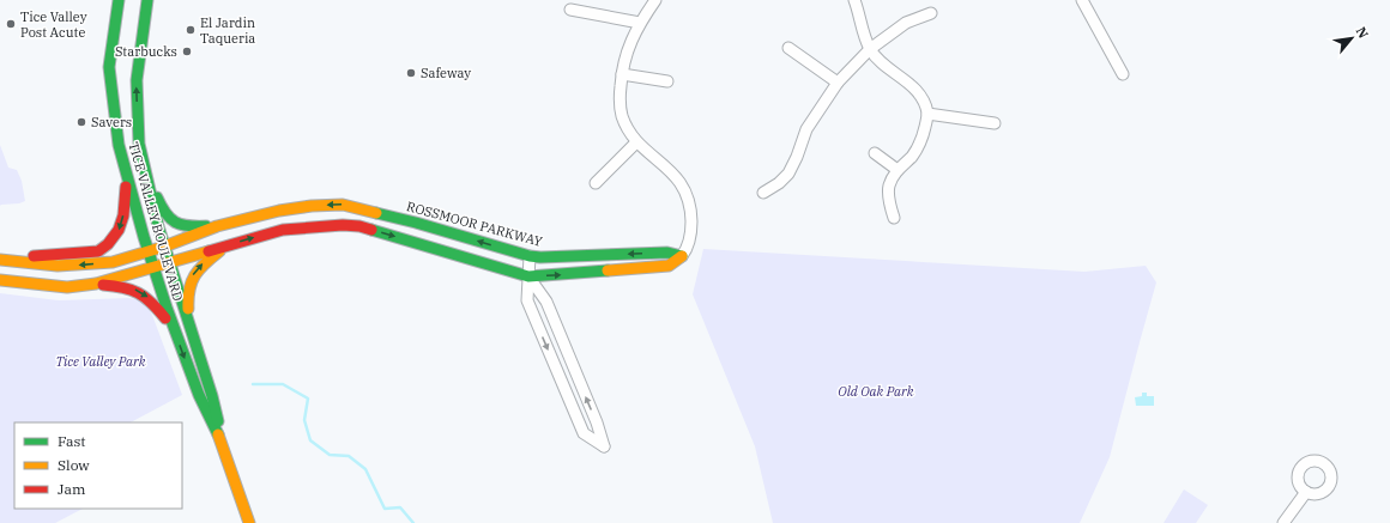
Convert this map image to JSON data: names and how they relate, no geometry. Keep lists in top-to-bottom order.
{
  "streets": {
    "street": ["TICE VALLEY BOULEVARD", "ROSSMOOR PARKWAY"]
  },
  "crossings": [
    ["TICE VALLEY BOULEVARD", "ROSSMOOR PARKWAY"]
  ],
  "parks": ["Tice Valley Park", "Old Oak Park"],
  "places": [
    "Tice Valley Post Acute",
    "El Jardin Taqueria",
    "Starbucks",
    "Safeway",
    "Savers"
  ],
  "legend": ["Fast", "Slow", "Jam"],
  "north": "top right"
}
